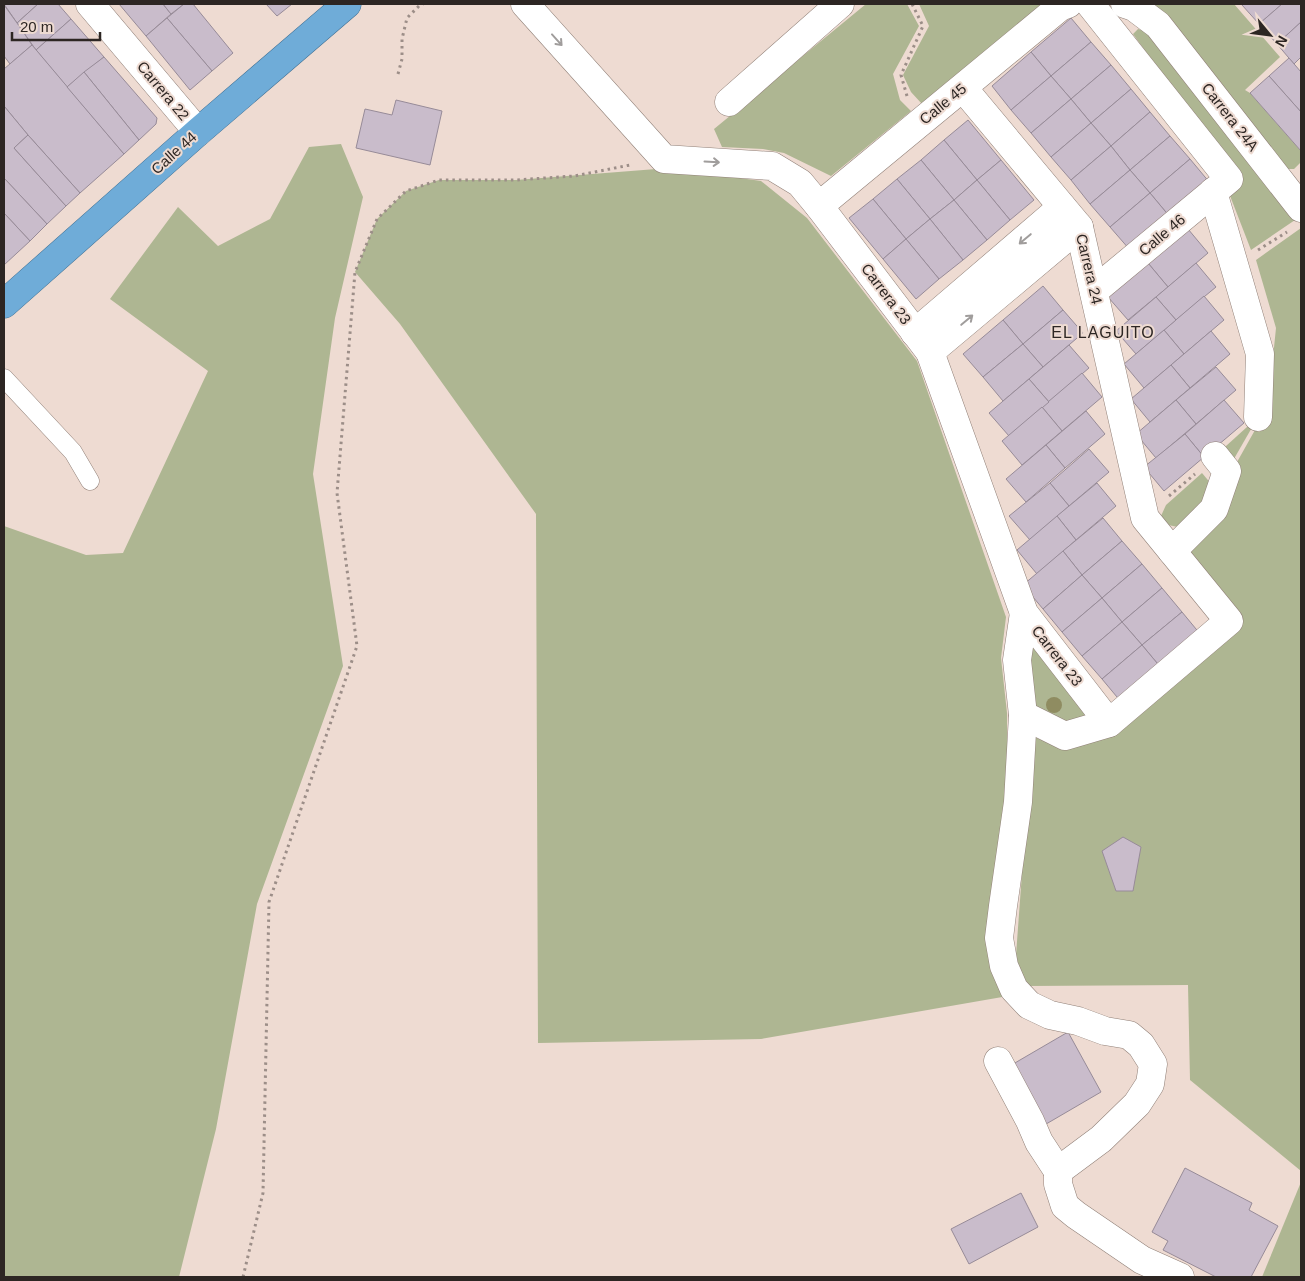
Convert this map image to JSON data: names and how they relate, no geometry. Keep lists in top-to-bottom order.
{
  "streets": {
    "highway": ["Calle 44"],
    "street": [
      "Carrera 22",
      "Calle 45",
      "Carrera 24A",
      "Calle 46",
      "Carrera 24",
      "Carrera 23"
    ]
  },
  "crossings": [
    ["Carrera 22", "Calle 44"],
    ["Calle 45", "Carrera 24"],
    ["Calle 45", "Carrera 23"],
    ["Calle 46", "Carrera 24"]
  ],
  "districts": ["EL LAGUITO"],
  "scale_bar": "20 m",
  "north": "bottom right"
}
